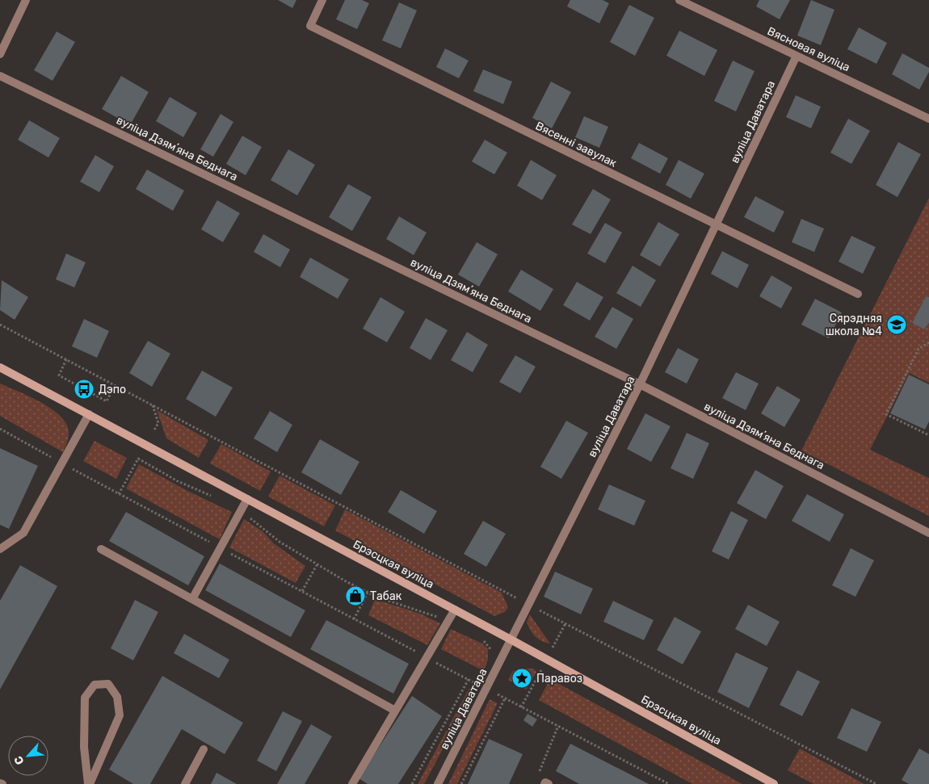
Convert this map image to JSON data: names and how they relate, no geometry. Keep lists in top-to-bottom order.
{
  "streets": {
    "main road": ["Брэсцкая вуліца"],
    "street": [
      "Вясновая вуліца",
      "вуліца Даватара",
      "Вясенні завулак",
      "вуліца Дзямʼяна Беднага"
    ]
  },
  "crossings": [
    ["Вясновая вуліца", "вуліца Даватара"],
    ["вуліца Даватара", "Вясенні завулак"],
    ["вуліца Даватара", "вуліца Дзямʼяна Беднага"],
    ["вуліца Даватара", "Брэсцкая вуліца"]
  ],
  "places": {
    "school or university": ["Сярэдняя школа №4"],
    "bus stop": ["Дэпо"],
    "shop": ["Табак"],
    "place": ["Паравоз"]
  },
  "north": "bottom left"
}
